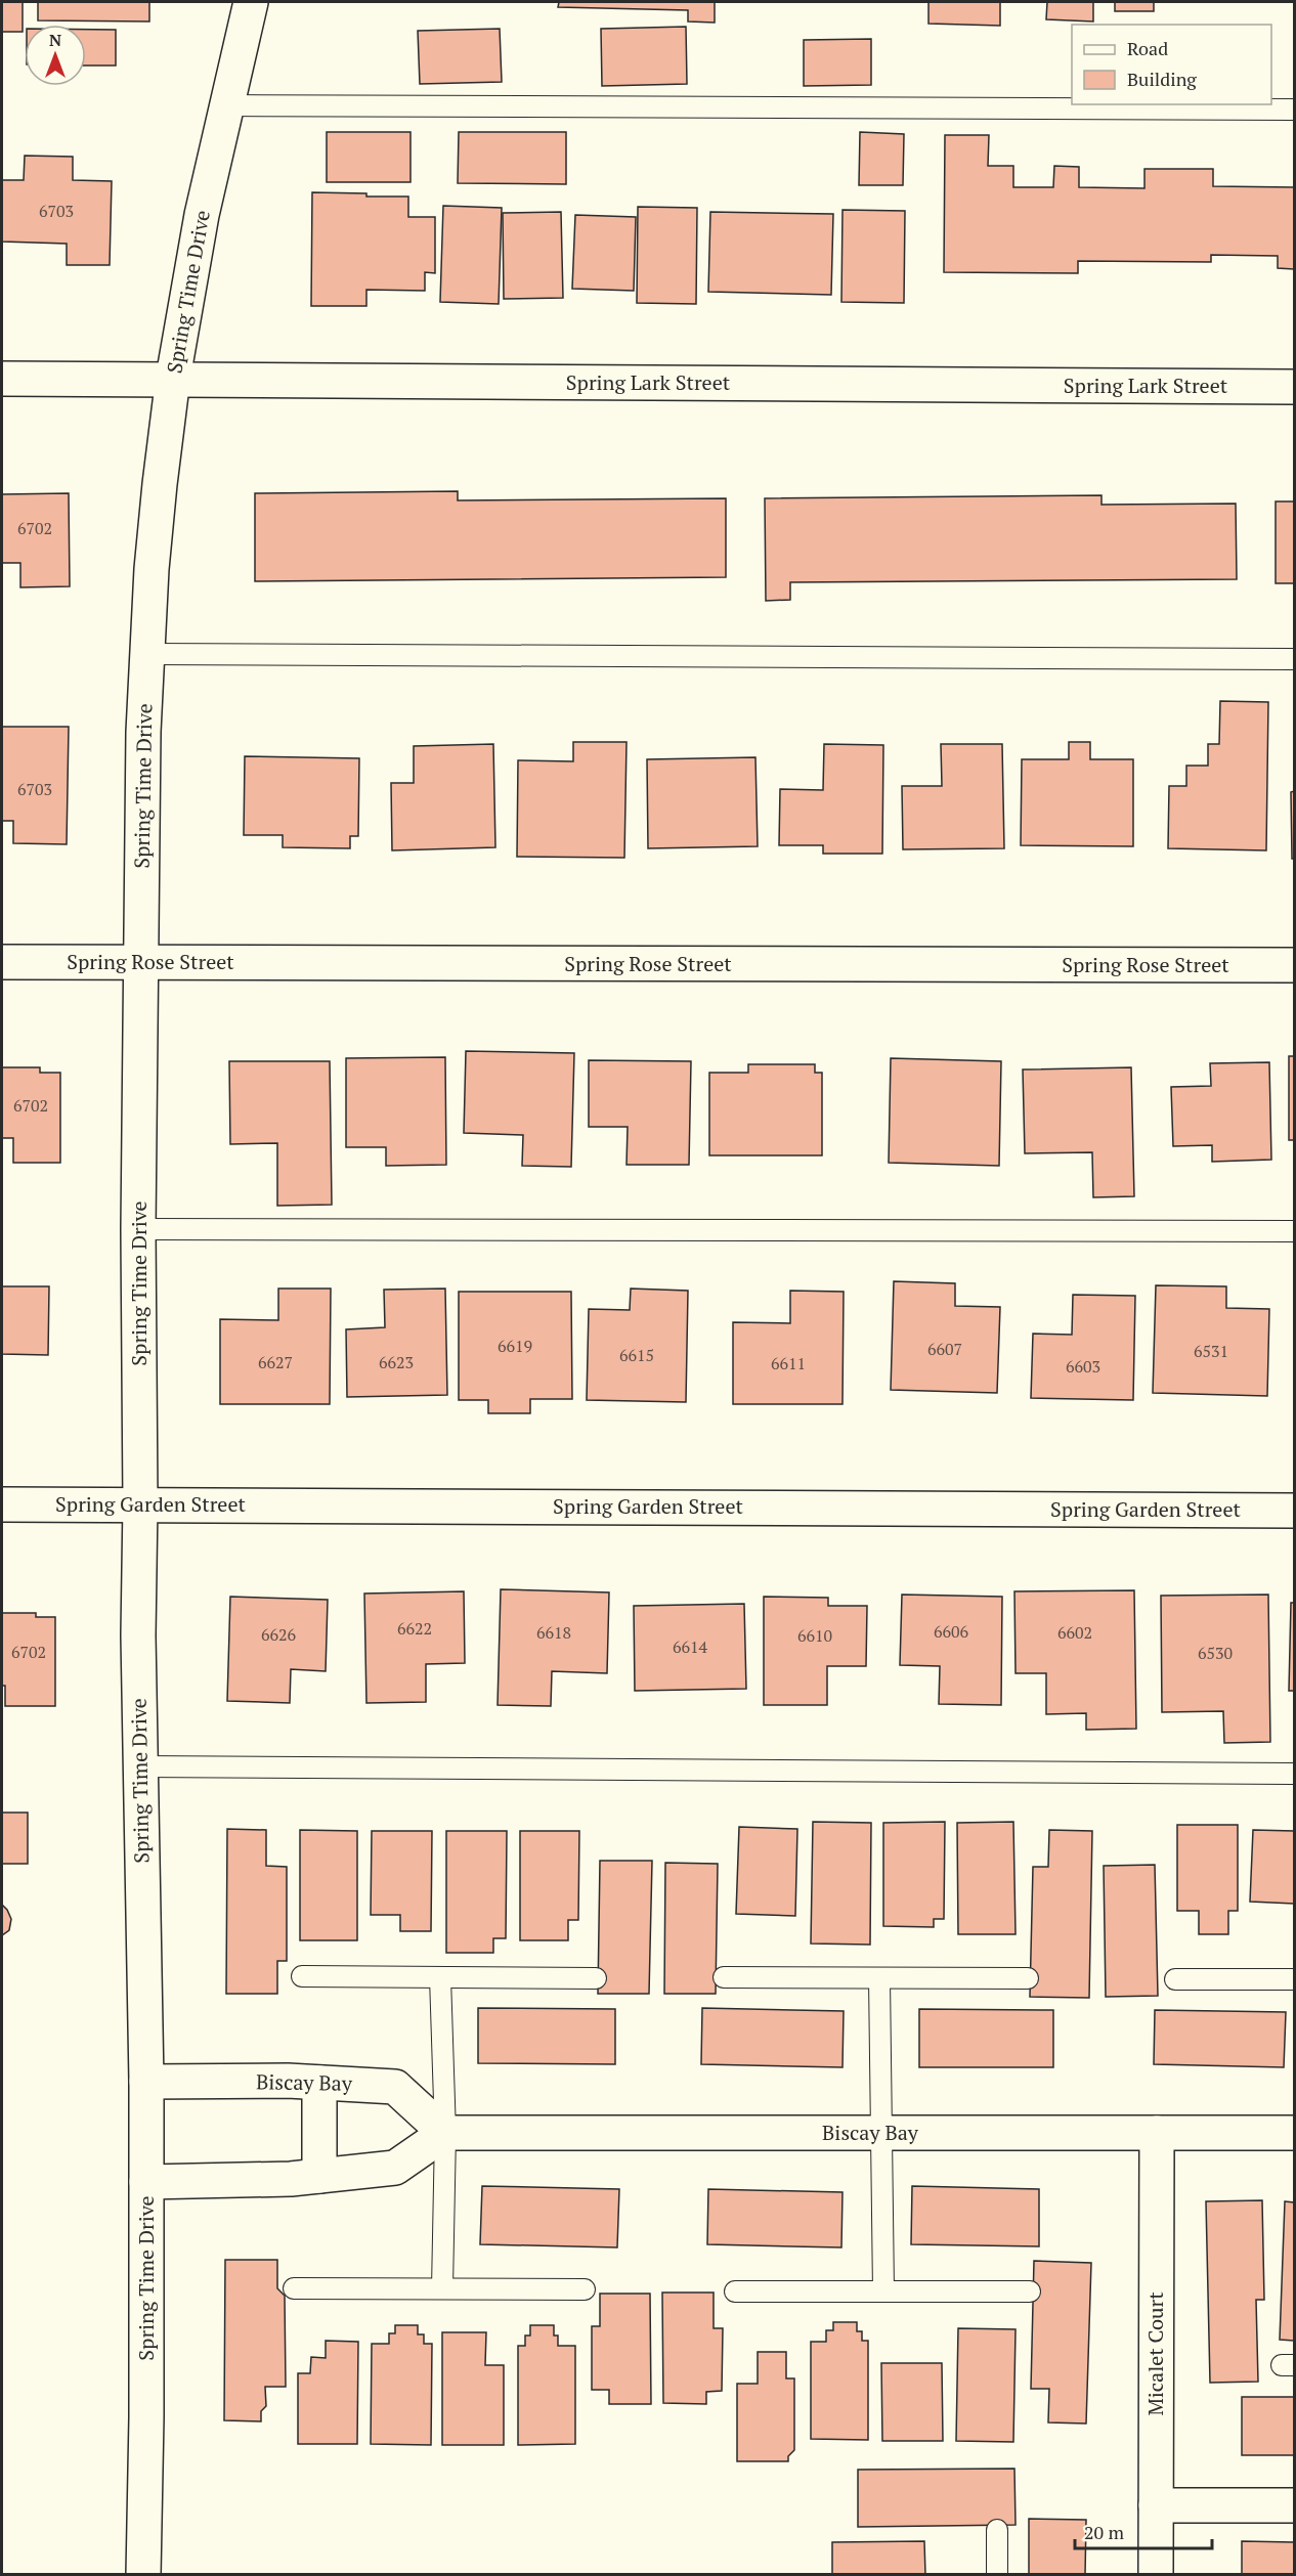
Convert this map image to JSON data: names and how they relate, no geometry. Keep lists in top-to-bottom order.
{
  "streets": {
    "street": [
      "Spring Time Drive",
      "Spring Lark Street",
      "Spring Rose Street",
      "Spring Garden Street",
      "Biscay Bay",
      "Micalet Court"
    ]
  },
  "crossings": [
    ["Spring Time Drive", "Spring Lark Street"],
    ["Spring Time Drive", "Spring Rose Street"],
    ["Spring Time Drive", "Spring Garden Street"],
    ["Spring Time Drive", "Biscay Bay"],
    ["Biscay Bay", "Micalet Court"]
  ],
  "house_numbers": [
    "6703",
    "6702",
    "6703",
    "6702",
    "6619",
    "6607",
    "6531",
    "6615",
    "6627",
    "6623",
    "6611",
    "6603",
    "6622",
    "6606",
    "6618",
    "6602",
    "6626",
    "6610",
    "6614",
    "6702",
    "6530"
  ],
  "legend": ["Road", "Building"],
  "scale_bar": "20 m",
  "north": "top"
}
